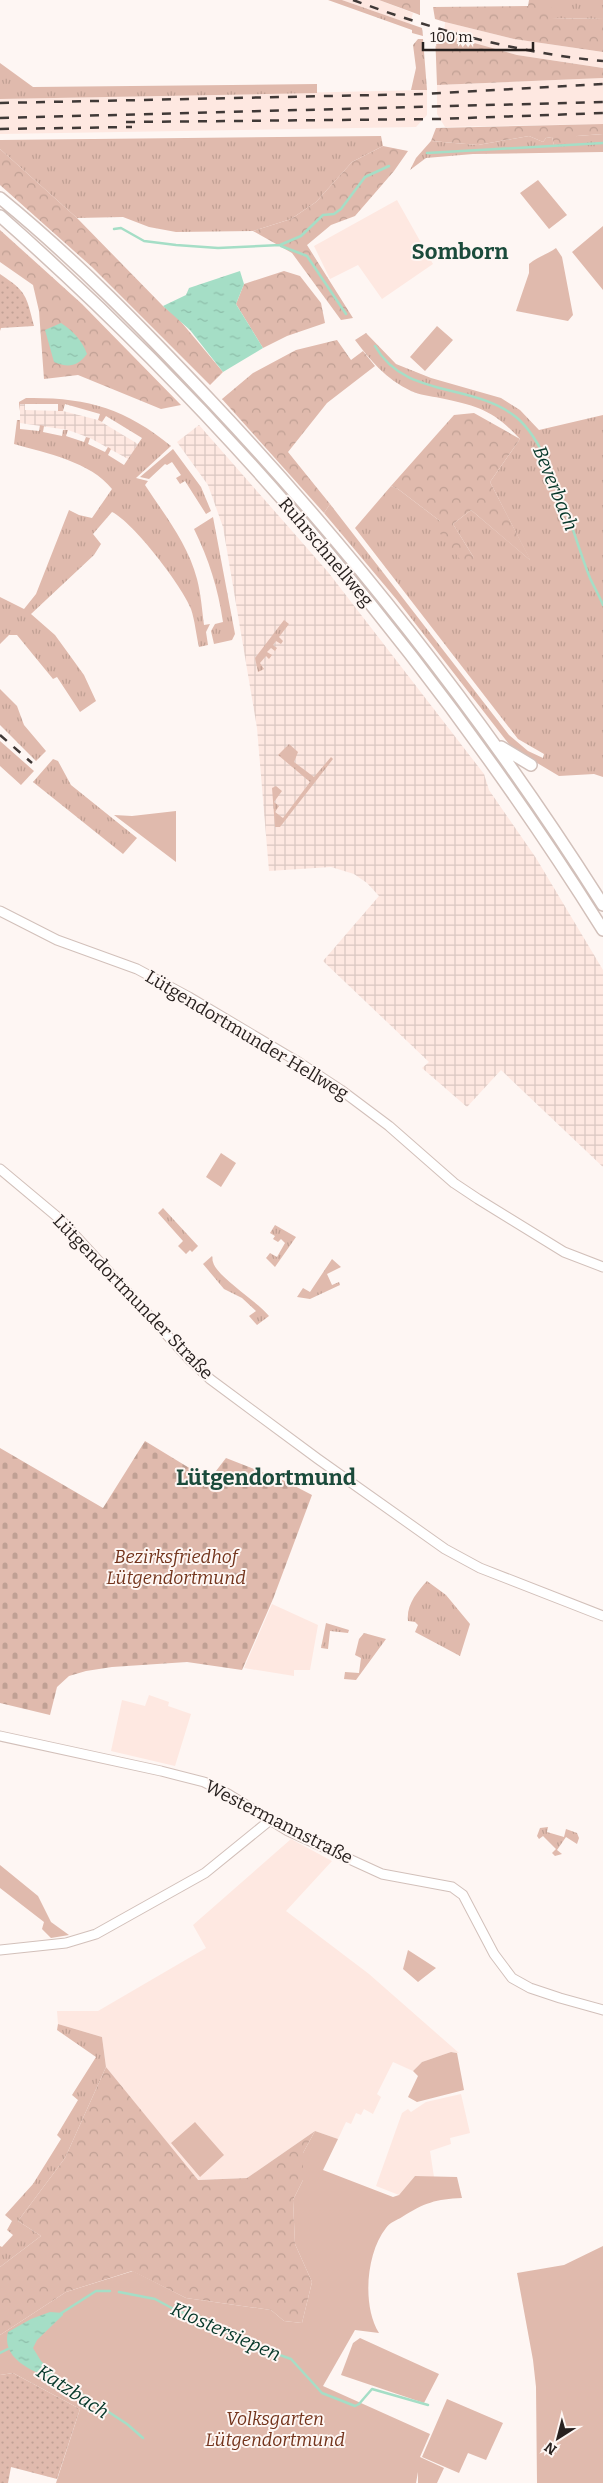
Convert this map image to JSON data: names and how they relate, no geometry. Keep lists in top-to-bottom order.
{
  "streets": {
    "highway": ["Ruhrschnellweg"],
    "street": ["Lütgendortmunder Hellweg", "Lütgendortmunder Straße", "Westermannstraße"]
  },
  "districts": ["Somborn", "Lütgendortmund"],
  "water": ["Beverbach", "Klostersiepen", "Katzbach"],
  "parks": ["Bezirksfriedhof Lütgendortmund", "Volksgarten Lütgendortmund"],
  "scale_bar": "100 m",
  "north": "bottom left"
}
